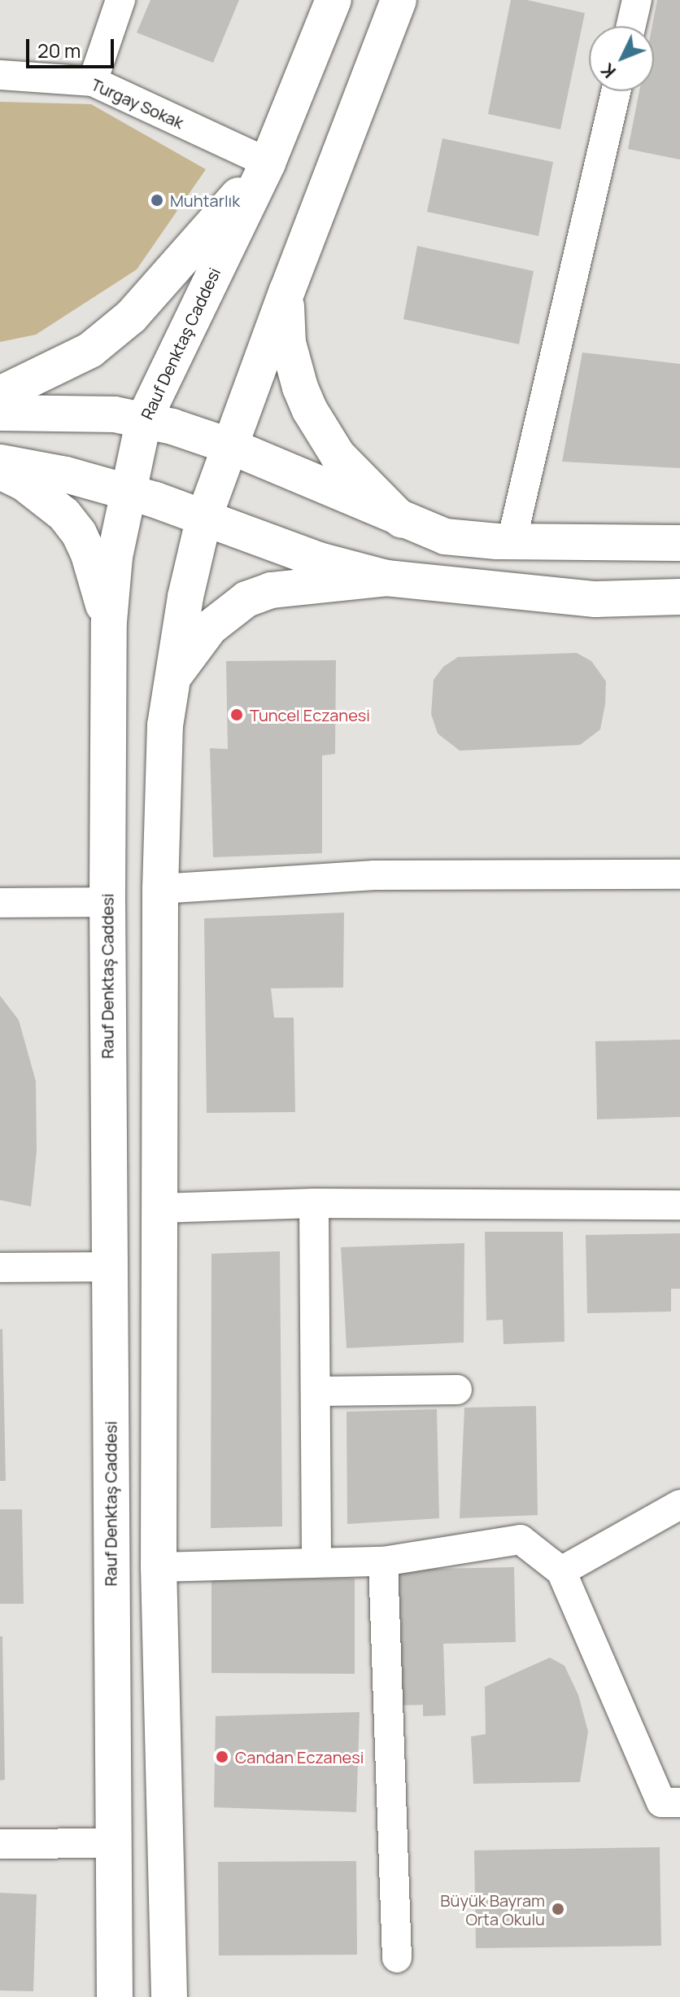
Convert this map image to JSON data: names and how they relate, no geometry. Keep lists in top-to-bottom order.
{
  "streets": {
    "main road": ["Rauf Denktaş Caddesi"],
    "street": ["Turgay Sokak"]
  },
  "crossings": [
    ["Turgay Sokak", "Rauf Denktaş Caddesi"]
  ],
  "places": [
    "Muhtarlık",
    "Tuncel Eczanesi",
    "Candan Eczanesi",
    "Büyük Bayram Orta Okulu"
  ],
  "scale_bar": "20 m",
  "north": "bottom left"
}
